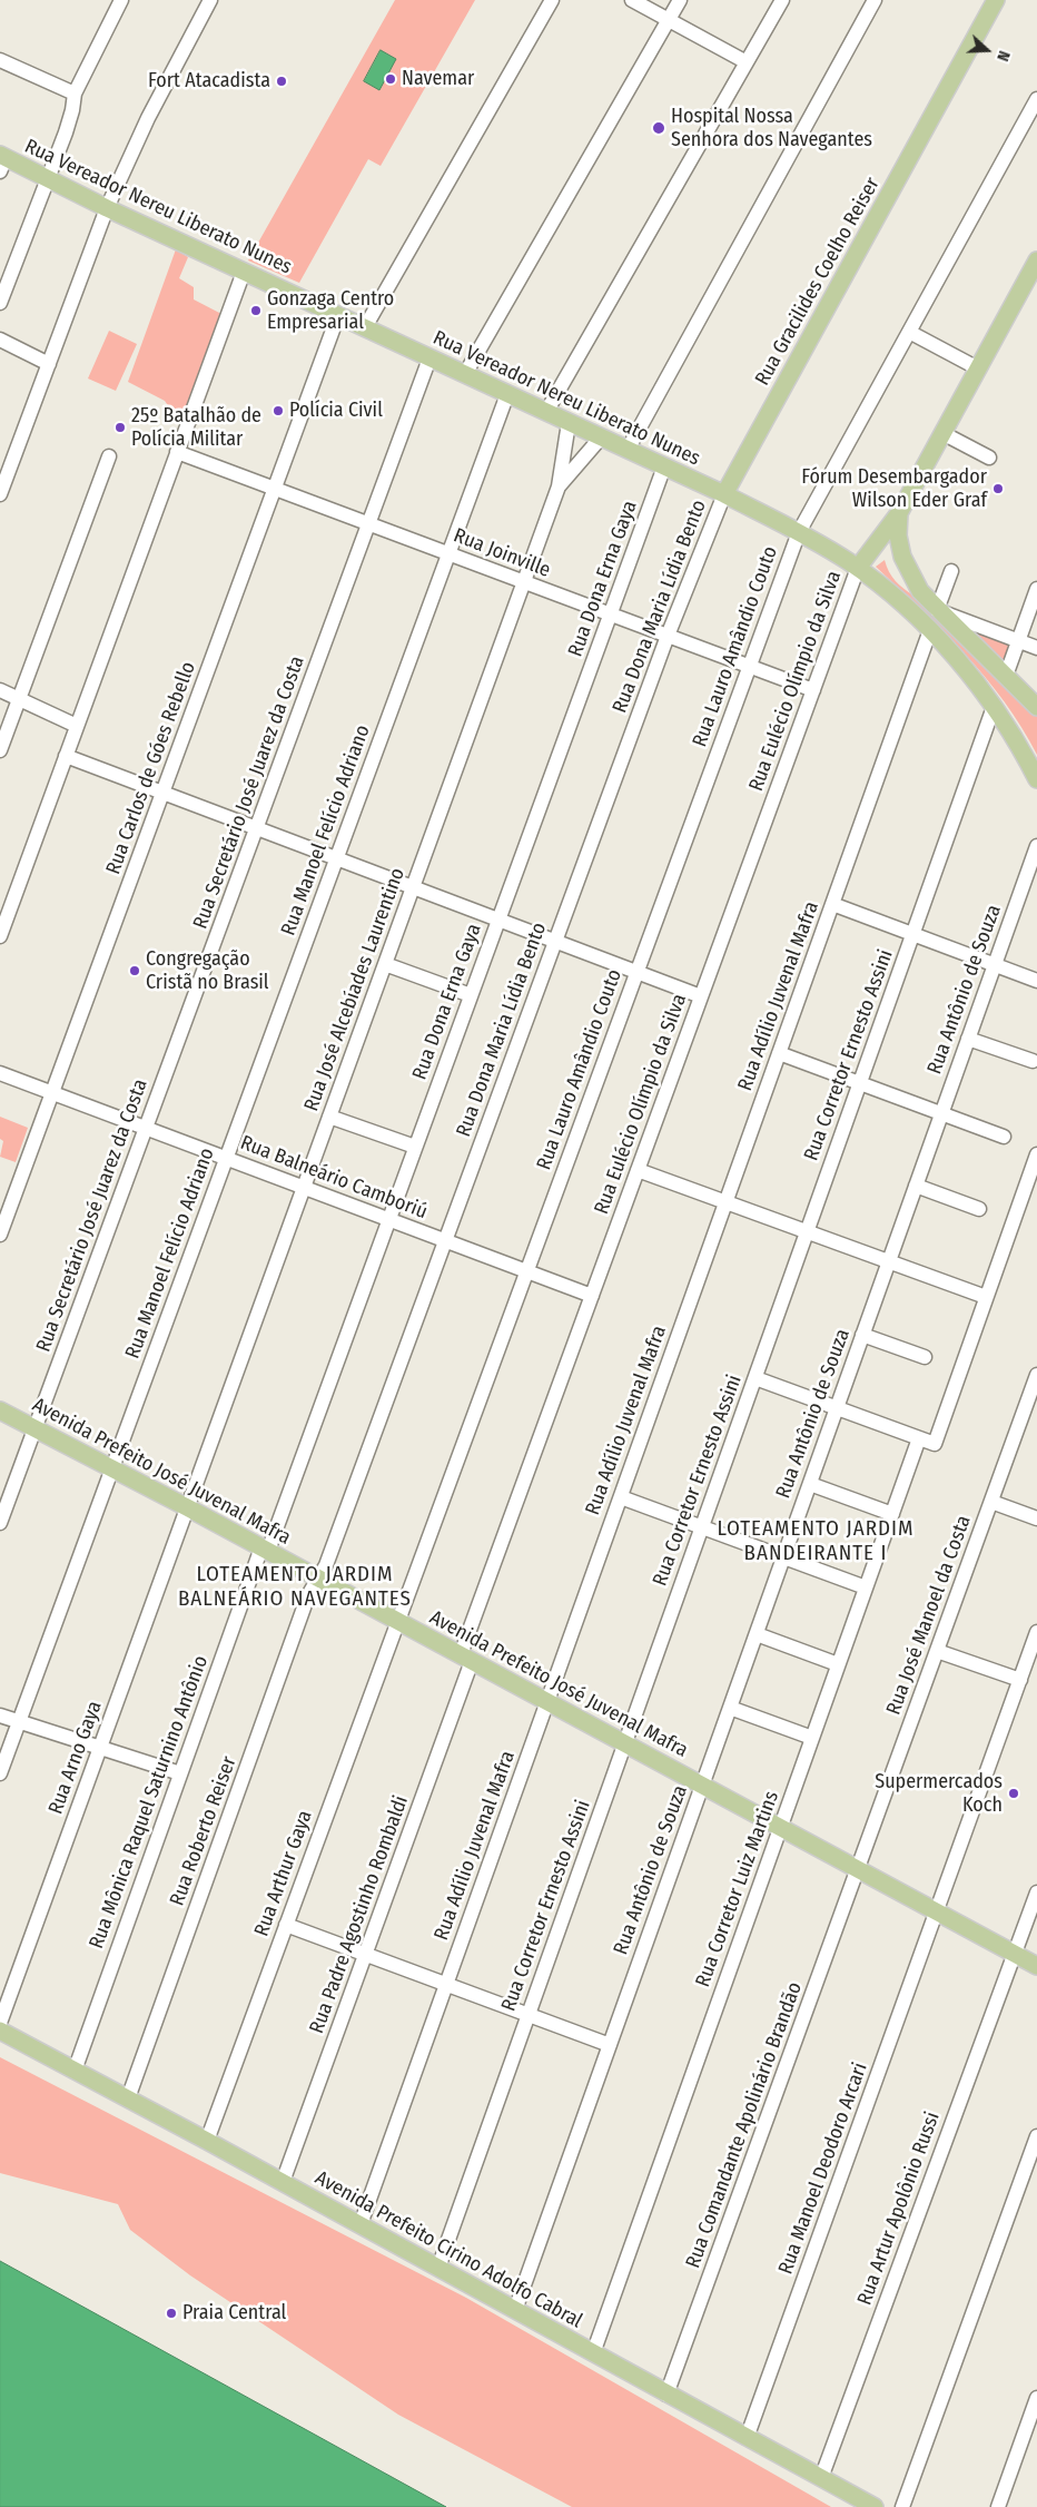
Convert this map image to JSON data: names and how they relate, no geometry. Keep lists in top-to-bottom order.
{
  "streets": {
    "main road": [
      "Rua Vereador Nereu Liberato Nunes",
      "Rua Gracilides Coelho Reiser",
      "Avenida Prefeito José Juvenal Mafra",
      "Avenida Prefeito Cirino Adolfo Cabral"
    ],
    "street": [
      "Rua Joinville",
      "Rua Dona Erna Gaya",
      "Rua Dona Maria Lídia Bento",
      "Rua Lauro Amândio Couto",
      "Rua Eulécio Olímpio da Silva",
      "Rua Carlos de Góes Rebello",
      "Rua Secretário José Juarez da Costa",
      "Rua Manoel Felício Adriano",
      "Rua José Alcebíades Laurentino",
      "Rua Antônio de Souza",
      "Rua Adílio Juvenal Mafra",
      "Rua Corretor Ernesto Assini",
      "Rua Balneário Camboriú",
      "Rua José Manoel da Costa",
      "Rua Arno Gaya",
      "Rua Mônica Raquel Saturnino Antônio",
      "Rua Roberto Reiser",
      "Rua Arthur Gaya",
      "Rua Corretor Luiz Martins",
      "Rua Padre Agostinho Rombaldi",
      "Rua Comandante Apolinário Brandão",
      "Rua Manoel Deodoro Arcari",
      "Rua Artur Apolônio Russi"
    ]
  },
  "crossings": [
    ["Rua Vereador Nereu Liberato Nunes", "Rua Gracilides Coelho Reiser"],
    ["Rua Vereador Nereu Liberato Nunes", "Rua Dona Erna Gaya"],
    ["Rua Vereador Nereu Liberato Nunes", "Rua Dona Maria Lídia Bento"],
    ["Rua Vereador Nereu Liberato Nunes", "Rua Lauro Amândio Couto"],
    ["Rua Vereador Nereu Liberato Nunes", "Rua Eulécio Olímpio da Silva"],
    ["Rua Vereador Nereu Liberato Nunes", "Rua Carlos de Góes Rebello"],
    ["Rua Vereador Nereu Liberato Nunes", "Rua Secretário José Juarez da Costa"],
    ["Rua Vereador Nereu Liberato Nunes", "Rua Manoel Felício Adriano"],
    ["Rua Vereador Nereu Liberato Nunes", "Rua José Alcebíades Laurentino"],
    ["Rua Vereador Nereu Liberato Nunes", "Rua Adílio Juvenal Mafra"],
    ["Rua Vereador Nereu Liberato Nunes", "Rua Corretor Ernesto Assini"],
    ["Rua Gracilides Coelho Reiser", "Rua Dona Maria Lídia Bento"],
    ["Rua Joinville", "Rua Dona Erna Gaya"],
    ["Rua Joinville", "Rua Dona Maria Lídia Bento"],
    ["Rua Joinville", "Rua Lauro Amândio Couto"],
    ["Rua Joinville", "Rua Eulécio Olímpio da Silva"],
    ["Rua Joinville", "Rua Carlos de Góes Rebello"],
    ["Rua Joinville", "Rua Secretário José Juarez da Costa"],
    ["Rua Joinville", "Rua Manoel Felício Adriano"],
    ["Rua Joinville", "Rua José Alcebíades Laurentino"],
    ["Rua Dona Erna Gaya", "Rua Balneário Camboriú"],
    ["Rua Dona Erna Gaya", "Avenida Prefeito José Juvenal Mafra"],
    ["Rua Dona Erna Gaya", "Rua Mônica Raquel Saturnino Antônio"],
    ["Rua Dona Maria Lídia Bento", "Rua Balneário Camboriú"],
    ["Rua Dona Maria Lídia Bento", "Avenida Prefeito José Juvenal Mafra"],
    ["Rua Dona Maria Lídia Bento", "Rua Roberto Reiser"],
    ["Rua Lauro Amândio Couto", "Rua Balneário Camboriú"],
    ["Rua Lauro Amândio Couto", "Avenida Prefeito José Juvenal Mafra"],
    ["Rua Lauro Amândio Couto", "Rua Arthur Gaya"],
    ["Rua Eulécio Olímpio da Silva", "Rua Balneário Camboriú"],
    ["Rua Eulécio Olímpio da Silva", "Avenida Prefeito José Juvenal Mafra"],
    ["Rua Eulécio Olímpio da Silva", "Rua Padre Agostinho Rombaldi"],
    ["Rua Carlos de Góes Rebello", "Rua Balneário Camboriú"],
    ["Rua Secretário José Juarez da Costa", "Rua Balneário Camboriú"],
    ["Rua Secretário José Juarez da Costa", "Avenida Prefeito José Juvenal Mafra"],
    ["Rua Manoel Felício Adriano", "Rua Balneário Camboriú"],
    ["Rua Manoel Felício Adriano", "Avenida Prefeito José Juvenal Mafra"],
    ["Rua José Alcebíades Laurentino", "Rua Balneário Camboriú"],
    ["Rua José Alcebíades Laurentino", "Avenida Prefeito José Juvenal Mafra"],
    ["Rua José Alcebíades Laurentino", "Rua Arno Gaya"],
    ["Rua Antônio de Souza", "Avenida Prefeito José Juvenal Mafra"],
    ["Rua Antônio de Souza", "Avenida Prefeito Cirino Adolfo Cabral"],
    ["Rua Adílio Juvenal Mafra", "Avenida Prefeito José Juvenal Mafra"],
    ["Rua Adílio Juvenal Mafra", "Avenida Prefeito Cirino Adolfo Cabral"],
    ["Rua Corretor Ernesto Assini", "Avenida Prefeito José Juvenal Mafra"],
    ["Rua Corretor Ernesto Assini", "Avenida Prefeito Cirino Adolfo Cabral"],
    ["Avenida Prefeito José Juvenal Mafra", "Rua José Manoel da Costa"],
    ["Avenida Prefeito José Juvenal Mafra", "Rua Arno Gaya"],
    ["Avenida Prefeito José Juvenal Mafra", "Rua Mônica Raquel Saturnino Antônio"],
    ["Avenida Prefeito José Juvenal Mafra", "Rua Roberto Reiser"],
    ["Avenida Prefeito José Juvenal Mafra", "Rua Arthur Gaya"],
    ["Avenida Prefeito José Juvenal Mafra", "Rua Corretor Luiz Martins"],
    ["Avenida Prefeito José Juvenal Mafra", "Rua Padre Agostinho Rombaldi"],
    ["Avenida Prefeito José Juvenal Mafra", "Rua Comandante Apolinário Brandão"],
    ["Avenida Prefeito José Juvenal Mafra", "Rua Manoel Deodoro Arcari"],
    ["Avenida Prefeito José Juvenal Mafra", "Rua Artur Apolônio Russi"],
    ["Rua José Manoel da Costa", "Rua Comandante Apolinário Brandão"],
    ["Rua Mônica Raquel Saturnino Antônio", "Avenida Prefeito Cirino Adolfo Cabral"],
    ["Rua Roberto Reiser", "Avenida Prefeito Cirino Adolfo Cabral"],
    ["Rua Arthur Gaya", "Avenida Prefeito Cirino Adolfo Cabral"],
    ["Rua Corretor Luiz Martins", "Avenida Prefeito Cirino Adolfo Cabral"],
    ["Rua Padre Agostinho Rombaldi", "Avenida Prefeito Cirino Adolfo Cabral"],
    ["Rua Comandante Apolinário Brandão", "Avenida Prefeito Cirino Adolfo Cabral"],
    ["Rua Manoel Deodoro Arcari", "Avenida Prefeito Cirino Adolfo Cabral"],
    ["Rua Artur Apolônio Russi", "Avenida Prefeito Cirino Adolfo Cabral"]
  ],
  "districts": ["LOTEAMENTO JARDIM BANDEIRANTE I", "LOTEAMENTO JARDIM BALNEÁRIO NAVEGANTES"],
  "places": [
    "Navemar",
    "Fort Atacadista",
    "Hospital Nossa Senhora dos Navegantes",
    "Gonzaga Centro Empresarial",
    "Polícia Civil",
    "25º Batalhão de Polícia Militar",
    "Fórum Desembargador Wilson Eder Graf",
    "Congregação Cristã no Brasil",
    "Supermercados Koch",
    "Praia Central"
  ],
  "north": "right"
}
